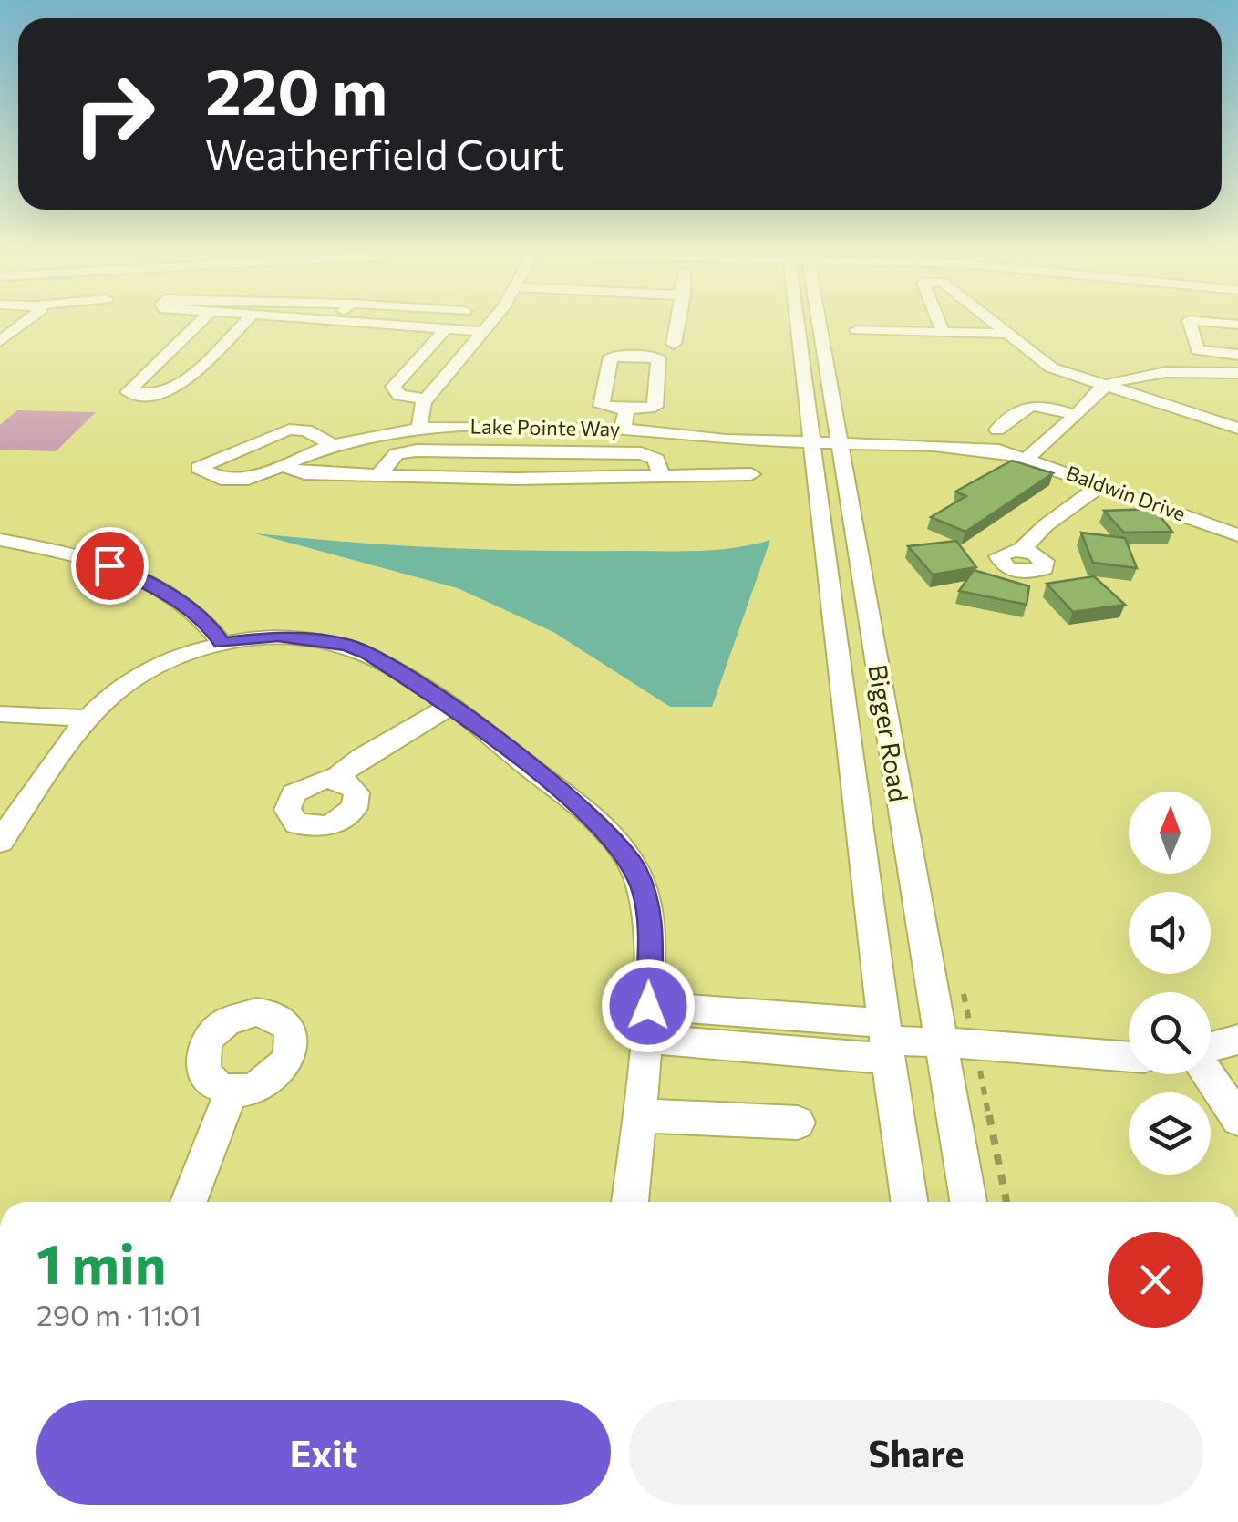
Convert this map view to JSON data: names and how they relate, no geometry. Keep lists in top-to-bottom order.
{
  "streets": {
    "street": ["Lake Pointe Way", "Baldwin Drive", "Bigger Road"]
  },
  "crossings": [
    ["Lake Pointe Way", "Baldwin Drive"],
    ["Lake Pointe Way", "Bigger Road"],
    ["Baldwin Drive", "Bigger Road"]
  ],
  "north": "top",
  "page": {
    "turn": ["220 m", "Weatherfield Court"],
    "heading": ["1 min", "290 m · 11:01"],
    "buttons": ["Exit", "Share"]
  }
}
